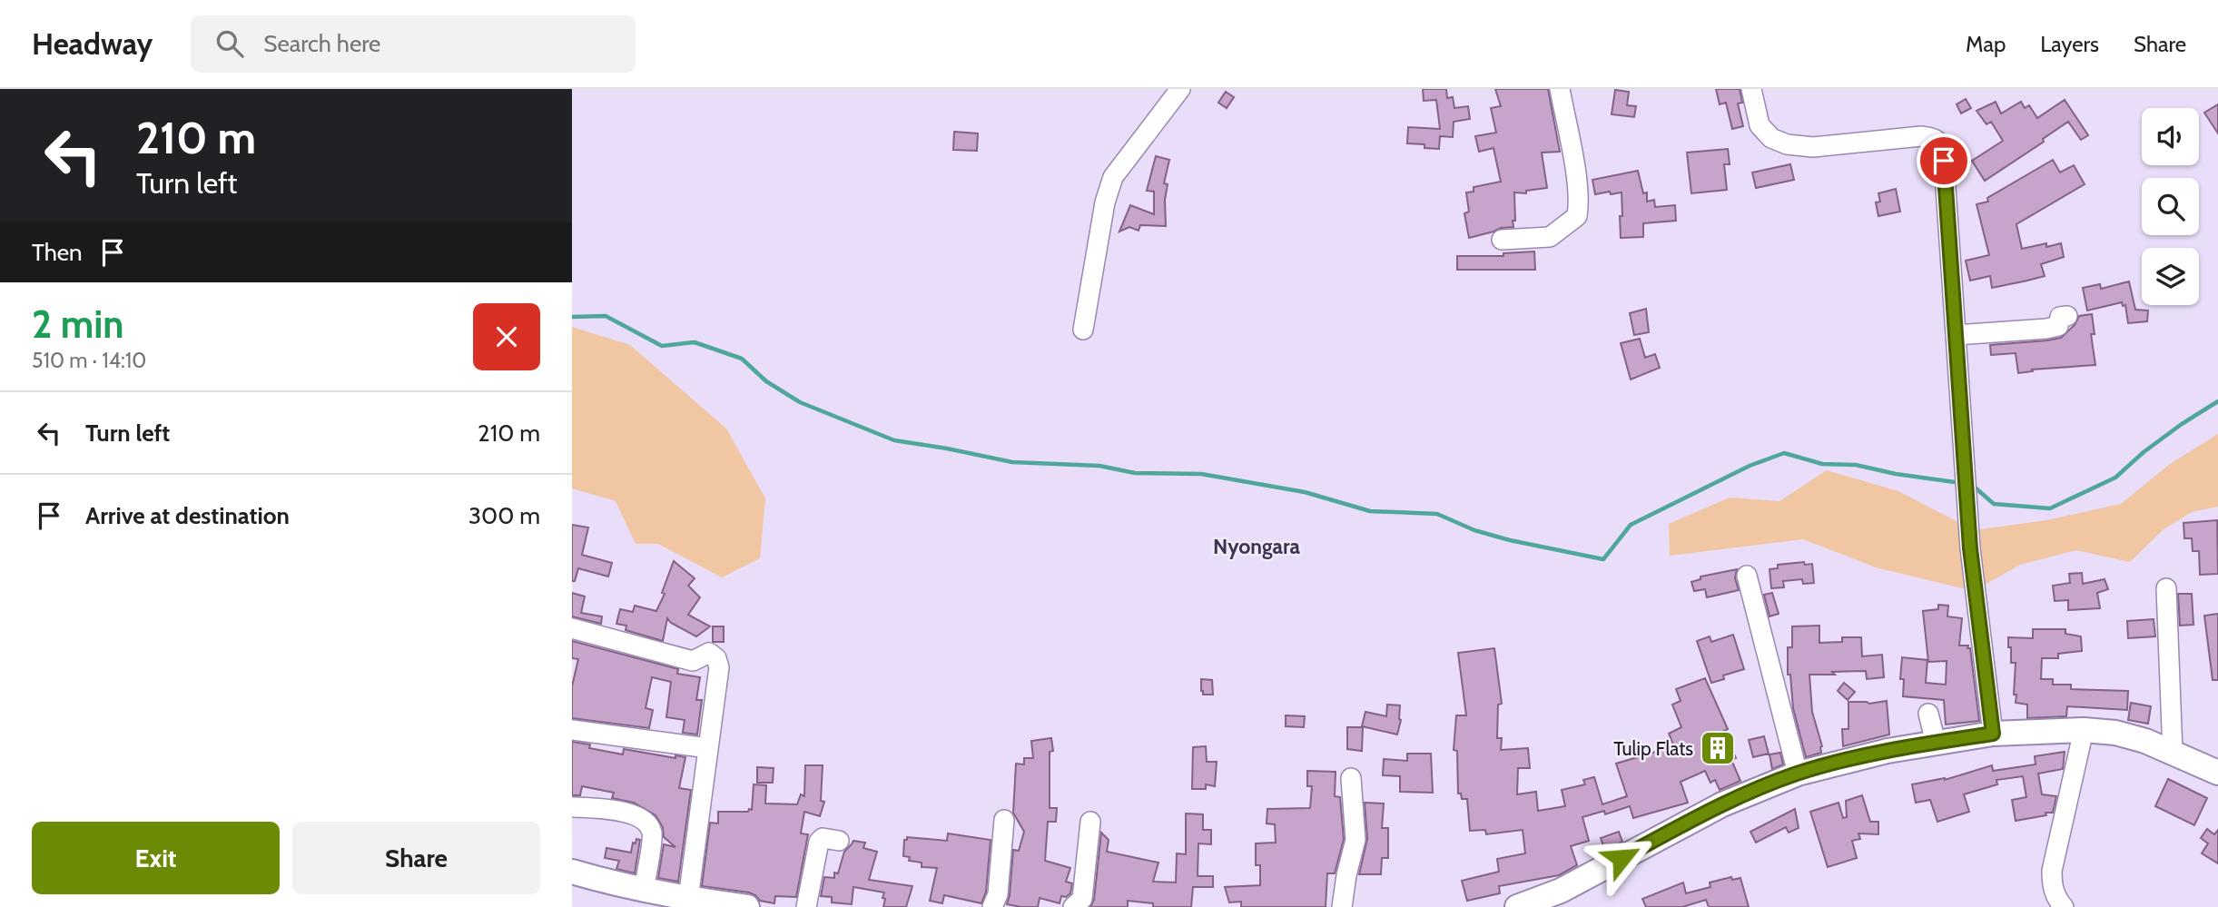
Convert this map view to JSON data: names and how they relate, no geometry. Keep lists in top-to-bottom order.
{
  "districts": ["Nyongara"],
  "places": {
    "building": ["Tulip Flats"]
  },
  "page": {
    "header": "Headway",
    "search": "Search here",
    "nav": ["Map", "Layers", "Share"],
    "turn": ["210 m", "Turn left"],
    "then": "Then",
    "heading": ["2 min", "510 m · 14:10"],
    "list": [
      {
        "name": "Turn left",
        "value": "210 m"
      },
      {
        "name": "Arrive at destination",
        "value": "300 m"
      }
    ],
    "buttons": ["Exit", "Share"]
  }
}
